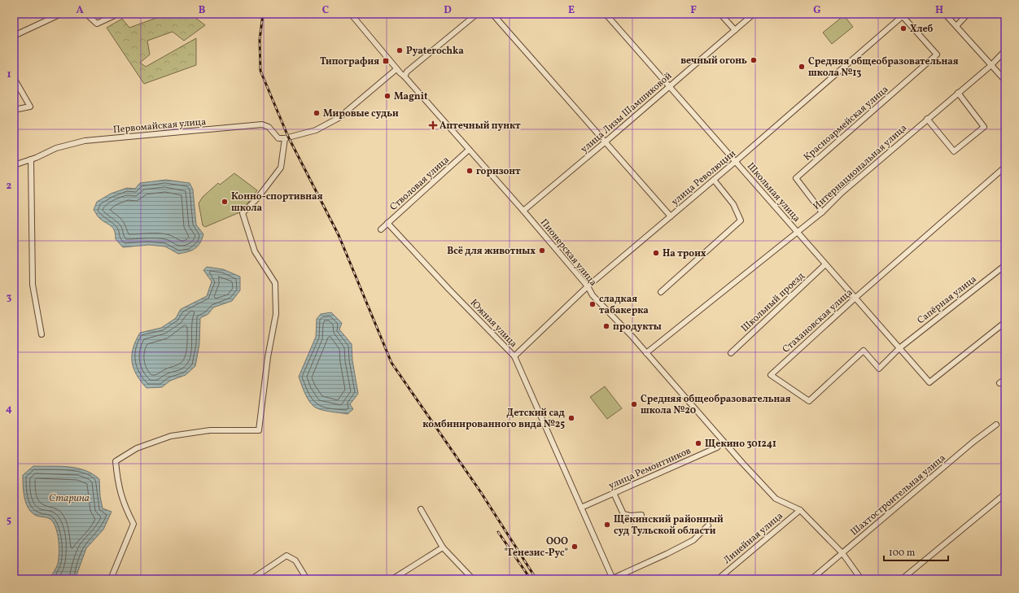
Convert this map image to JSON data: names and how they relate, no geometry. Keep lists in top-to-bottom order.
{
  "streets": {
    "street": [
      "улица Лизы Шамшиковой",
      "Красноармейская улица",
      "Первомайская улица",
      "Интернациональная улица",
      "улица Революции",
      "Стволовая улица",
      "Школьная улица",
      "Пионерская улица",
      "Сапёрная улица",
      "Школьный проезд",
      "Стахановская улица",
      "Южная улица",
      "улица Ремонтников",
      "Шахтостроительная улица",
      "Линейная улица"
    ]
  },
  "crossings": [
    ["улица Лизы Шамшиковой", "Школьная улица"],
    ["улица Лизы Шамшиковой", "Пионерская улица"],
    ["Красноармейская улица", "Интернациональная улица"],
    ["Красноармейская улица", "улица Революции"],
    ["Интернациональная улица", "Школьная улица"],
    ["Интернациональная улица", "Пионерская улица"],
    ["улица Революции", "Школьная улица"],
    ["улица Революции", "Пионерская улица"],
    ["улица Революции", "Южная улица"],
    ["Стволовая улица", "Пионерская улица"],
    ["Стволовая улица", "Южная улица"],
    ["Школьная улица", "Сапёрная улица"],
    ["Школьная улица", "Школьный проезд"],
    ["Школьная улица", "Стахановская улица"],
    ["Пионерская улица", "улица Ремонтников"],
    ["Пионерская улица", "Линейная улица"],
    ["Сапёрная улица", "Стахановская улица"],
    ["Южная улица", "улица Ремонтников"]
  ],
  "water": ["Cтарина"],
  "places": {
    "other": [
      "Хлеб",
      "Pyaterochka",
      "вечный огонь",
      "Средняя общеобразовательная школа №13",
      "Magnit",
      "Мировые судьи",
      "горизонт",
      "Конно-спортивная школа",
      "Всё для животных",
      "На троих",
      "сладкая табакерка",
      "продукты",
      "Средняя общеобразовательная школа №20",
      "Детский сад комбинированного вида №25",
      "Щекино 301241",
      "Щёкинский районный суд Тульской области",
      "ООО \"Генезис-Рус\""
    ],
    "transit": ["Типография"],
    "health": ["Аптечный пункт"]
  },
  "scale_bar": "100 m",
  "grid": {
    "columns": [
      "A",
      "B",
      "C",
      "D",
      "E",
      "F",
      "G",
      "H"
    ],
    "rows": [
      "1",
      "2",
      "3",
      "4",
      "5"
    ]
  }
}
